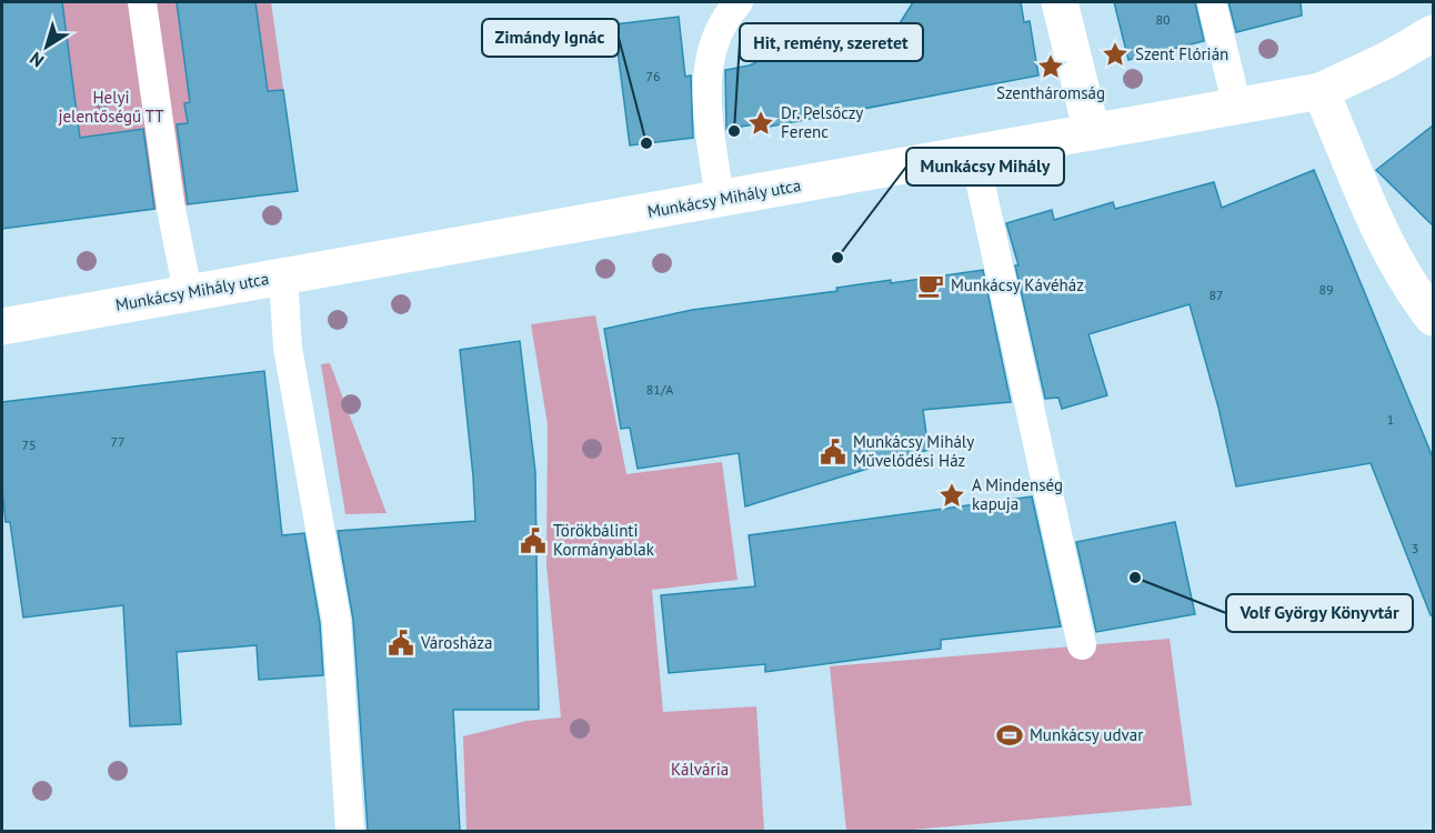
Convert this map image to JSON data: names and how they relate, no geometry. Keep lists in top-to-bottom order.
{
  "streets": {
    "street": ["Munkácsy Mihály utca"]
  },
  "parks": ["Helyi jelentőségű TT", "Kálvária"],
  "places": {
    "place": [
      "Szent Flórián",
      "Szentháromság",
      "Dr. Pelsőczy Ferenc",
      "A Mindenség kapuja"
    ],
    "other": [
      "Hit, remény, szeretet",
      "Zimándy Ignác",
      "Munkácsy Mihály",
      "Volf György Könyvtár"
    ],
    "cafe": ["Munkácsy Kávéház"],
    "public building": ["Munkácsy Mihály Művelődési Ház", "Törökbálinti Kormányablak", "Városháza"],
    "sports": ["Munkácsy udvar"]
  },
  "house_numbers": [
    "80",
    "76",
    "89",
    "87",
    "81/A",
    "1",
    "77",
    "75",
    "3"
  ],
  "north": "bottom left"
}
